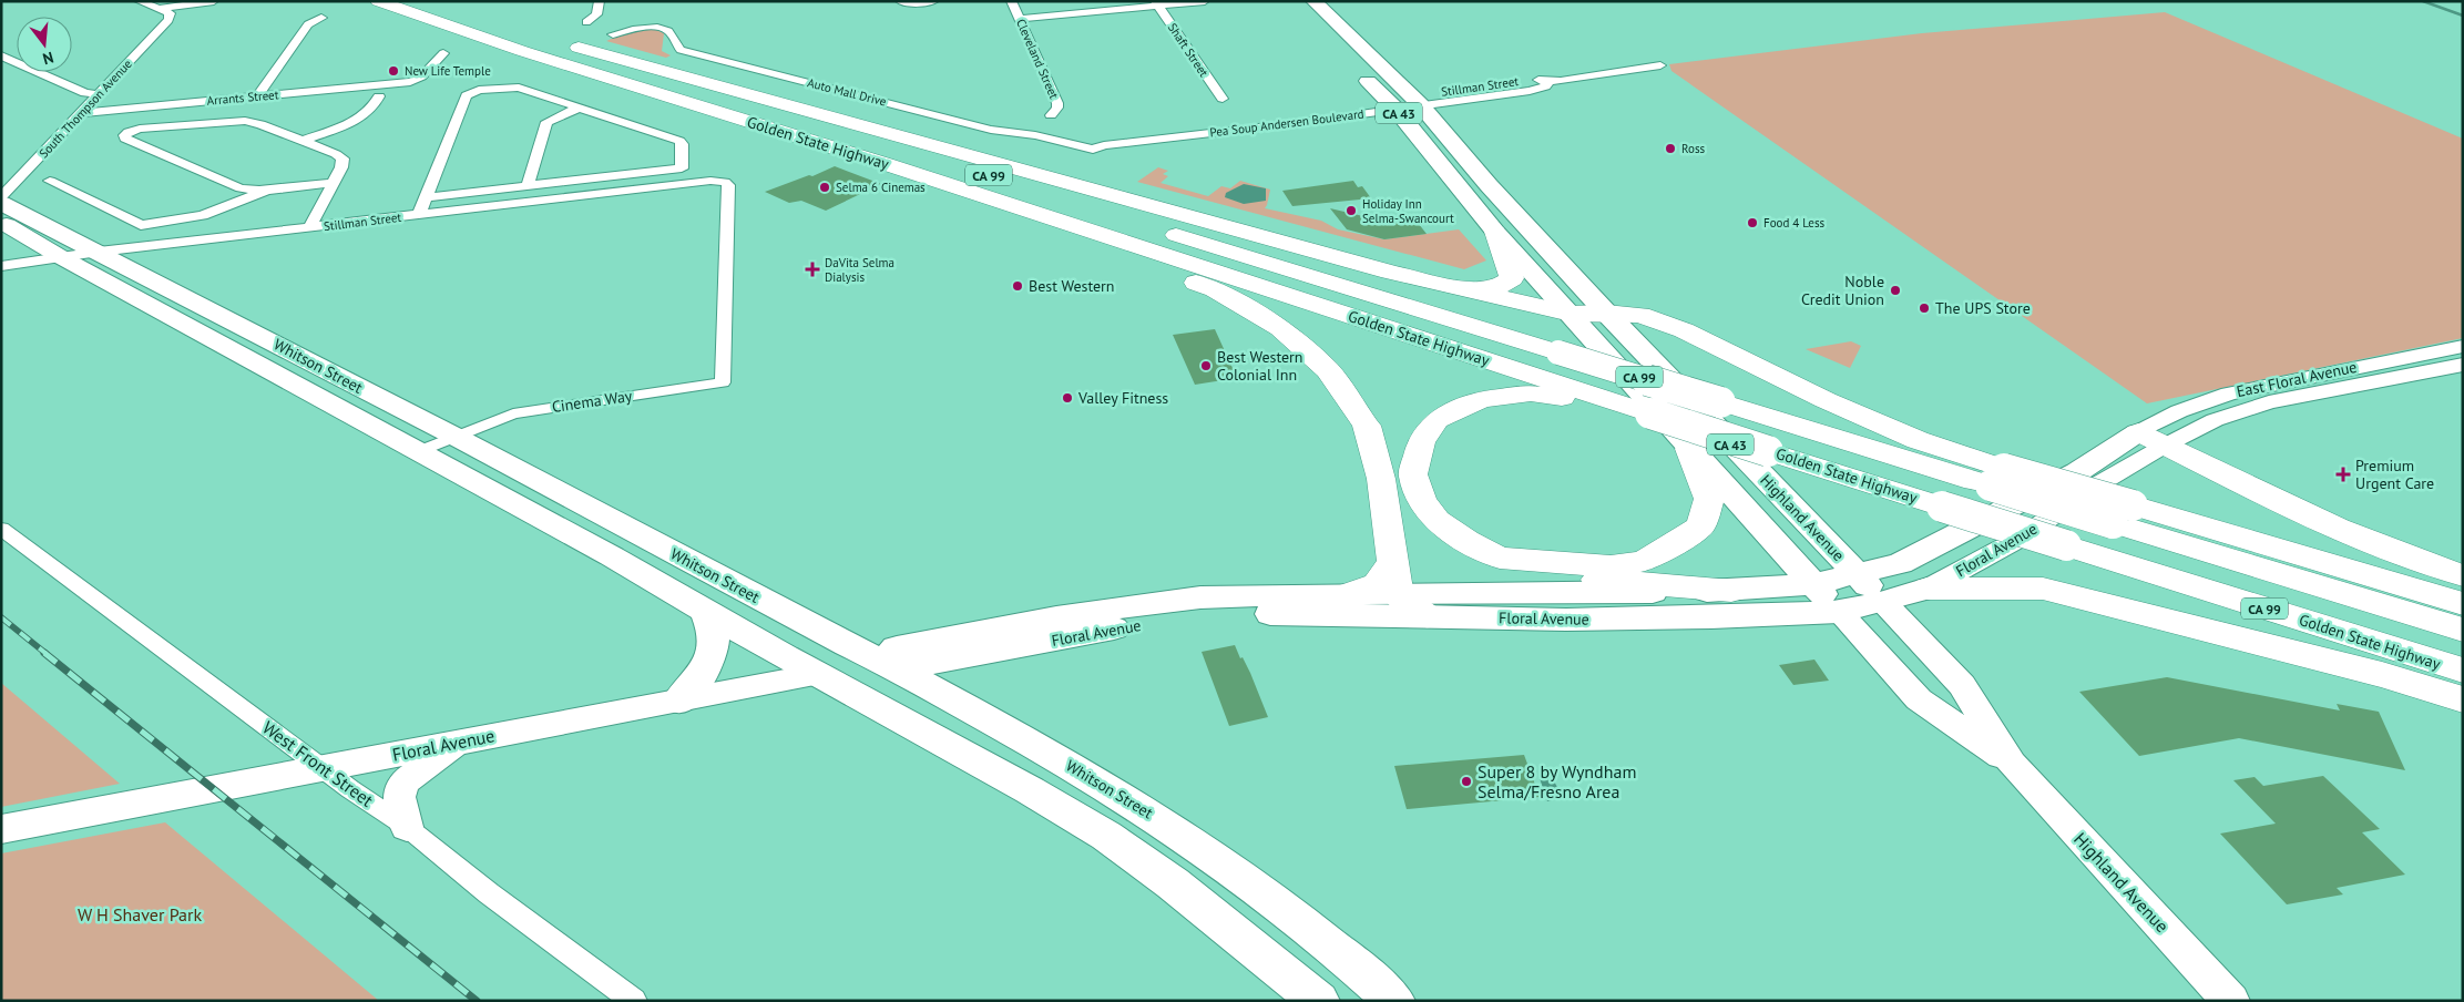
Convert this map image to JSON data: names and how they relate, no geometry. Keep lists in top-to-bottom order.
{
  "streets": {
    "highway": ["Golden State Highway", "CA 99"],
    "main road": [
      "CA 43",
      "Whitson Street",
      "Highland Avenue",
      "Floral Avenue"
    ],
    "street": [
      "Shaft Street",
      "Cleveland Street",
      "Stillman Street",
      "Auto Mall Drive",
      "Arrants Street",
      "South Thompson Avenue",
      "Pea Soup Andersen Boulevard",
      "East Floral Avenue",
      "Cinema Way",
      "West Front Street"
    ]
  },
  "crossings": [
    ["Stillman Street", "CA 43"],
    ["Stillman Street", "Pea Soup Andersen Boulevard"],
    ["Stillman Street", "Whitson Street"],
    ["Stillman Street", "Cinema Way"],
    ["Stillman Street", "Highland Avenue"],
    ["Auto Mall Drive", "Pea Soup Andersen Boulevard"],
    ["Arrants Street", "South Thompson Avenue"],
    ["CA 43", "Pea Soup Andersen Boulevard"],
    ["CA 43", "Highland Avenue"],
    ["Pea Soup Andersen Boulevard", "Highland Avenue"],
    ["Whitson Street", "Cinema Way"],
    ["Whitson Street", "Floral Avenue"],
    ["East Floral Avenue", "Floral Avenue"],
    ["Highland Avenue", "Floral Avenue"],
    ["Floral Avenue", "West Front Street"]
  ],
  "parks": ["W H Shaver Park"],
  "places": {
    "other": [
      "New Life Temple",
      "Ross",
      "Selma 6 Cinemas",
      "Holiday Inn Selma-Swancourt",
      "Food 4 Less",
      "Best Western",
      "Noble Credit Union",
      "The UPS Store",
      "Best Western Colonial Inn",
      "Valley Fitness",
      "Super 8 by Wyndham Selma/Fresno Area"
    ],
    "health": ["DaVita Selma Dialysis", "Premium Urgent Care"]
  },
  "north": "bottom"
}
